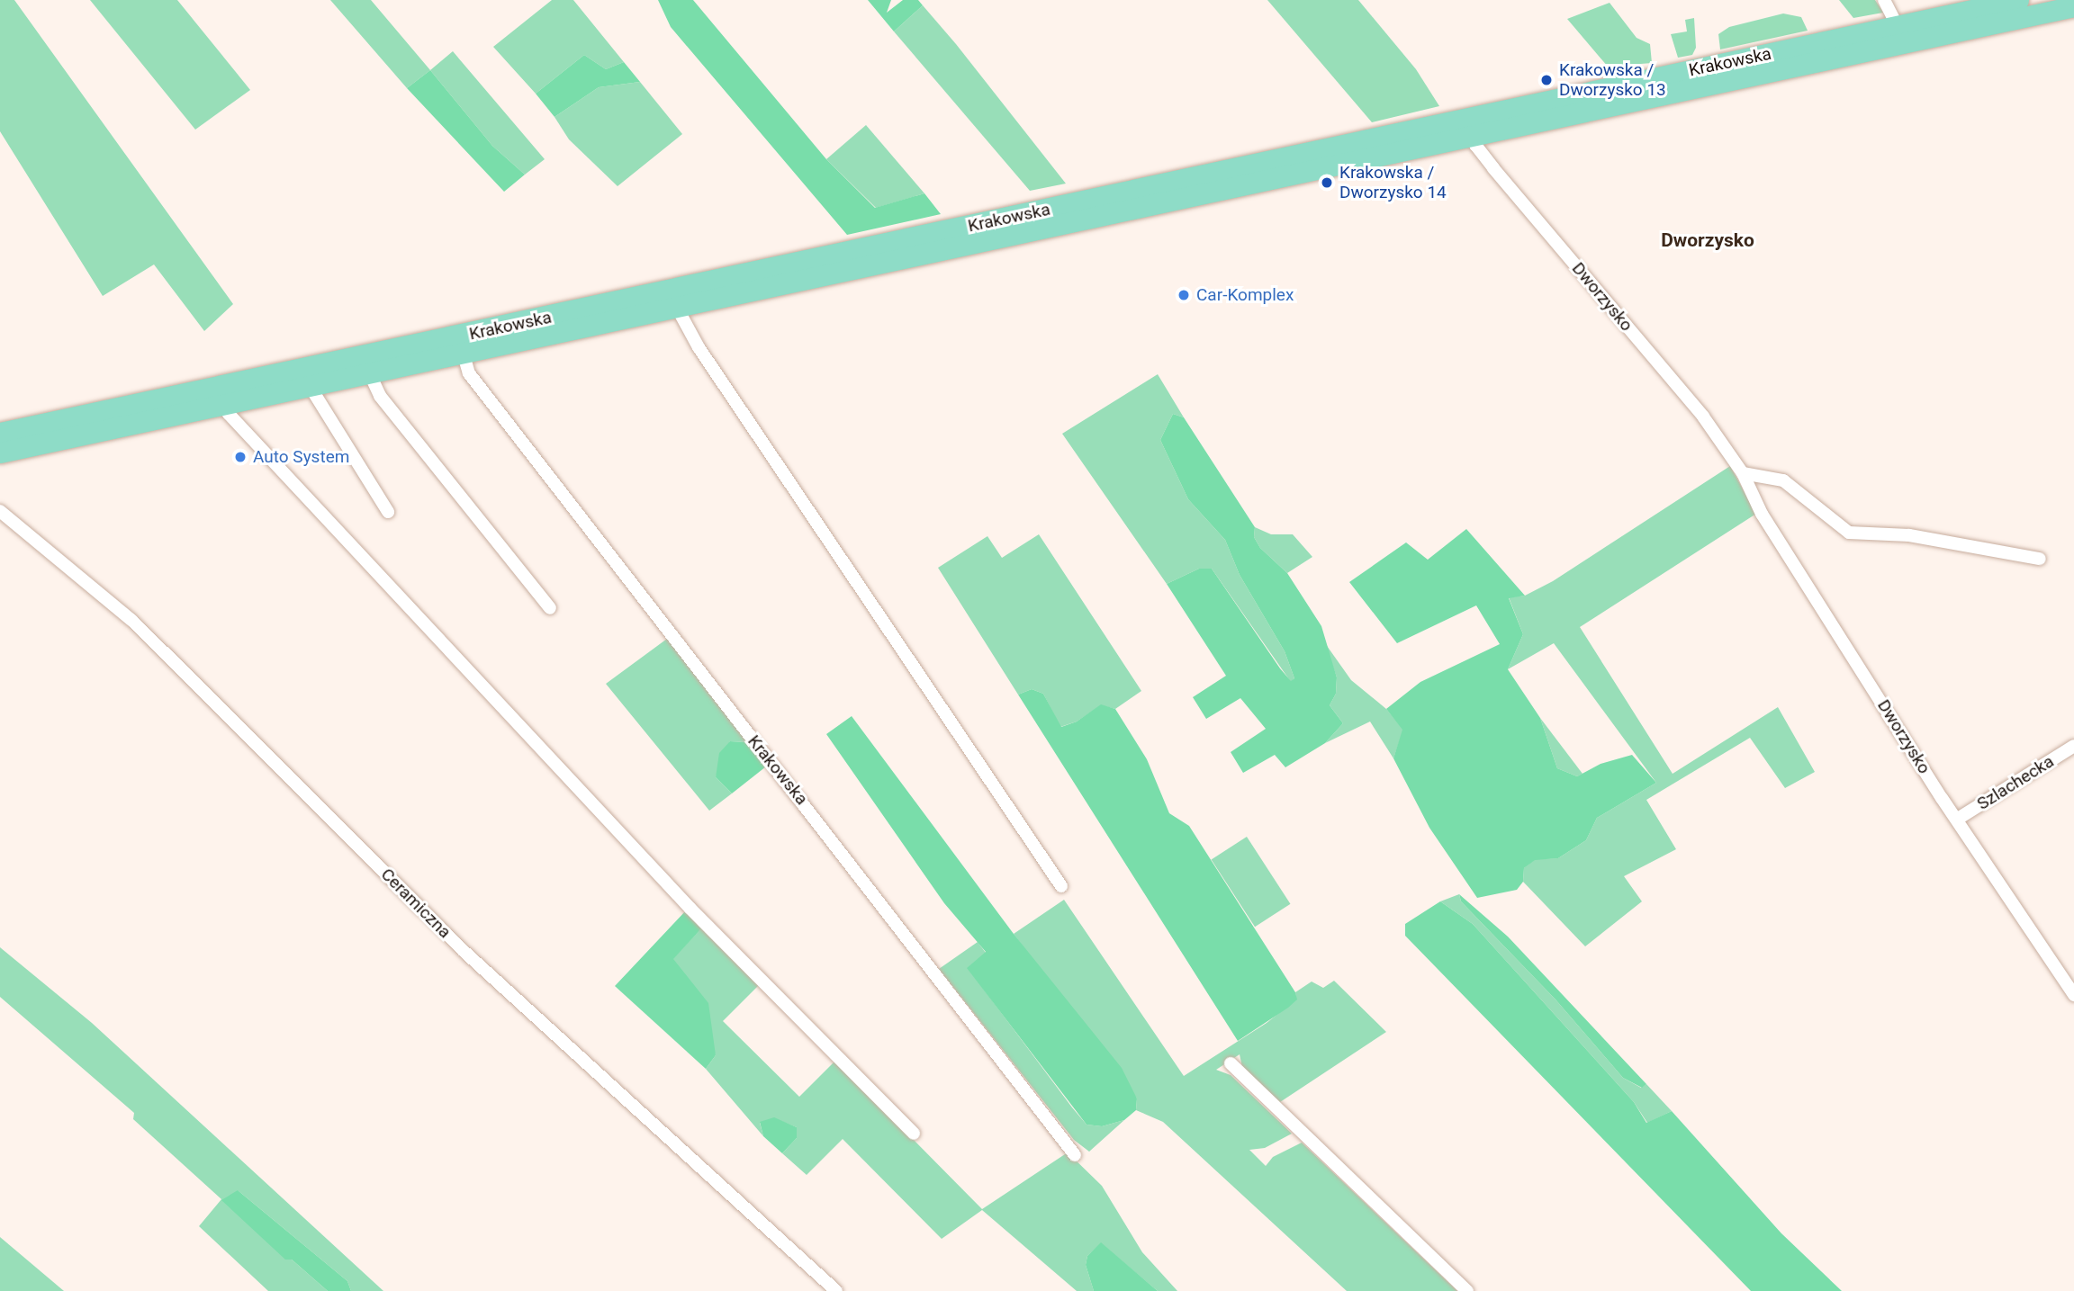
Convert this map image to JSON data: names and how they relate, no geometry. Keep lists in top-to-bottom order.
{
  "streets": {
    "main road": ["Krakowska"],
    "street": ["Dworzysko", "Szlachecka", "Ceramiczna"]
  },
  "crossings": [
    ["Krakowska", "Dworzysko"],
    ["Dworzysko", "Szlachecka"]
  ],
  "districts": ["Dworzysko"],
  "places": [
    "Krakowska / Dworzysko 13",
    "Krakowska / Dworzysko 14",
    "Car-Komplex",
    "Auto System"
  ]
}
